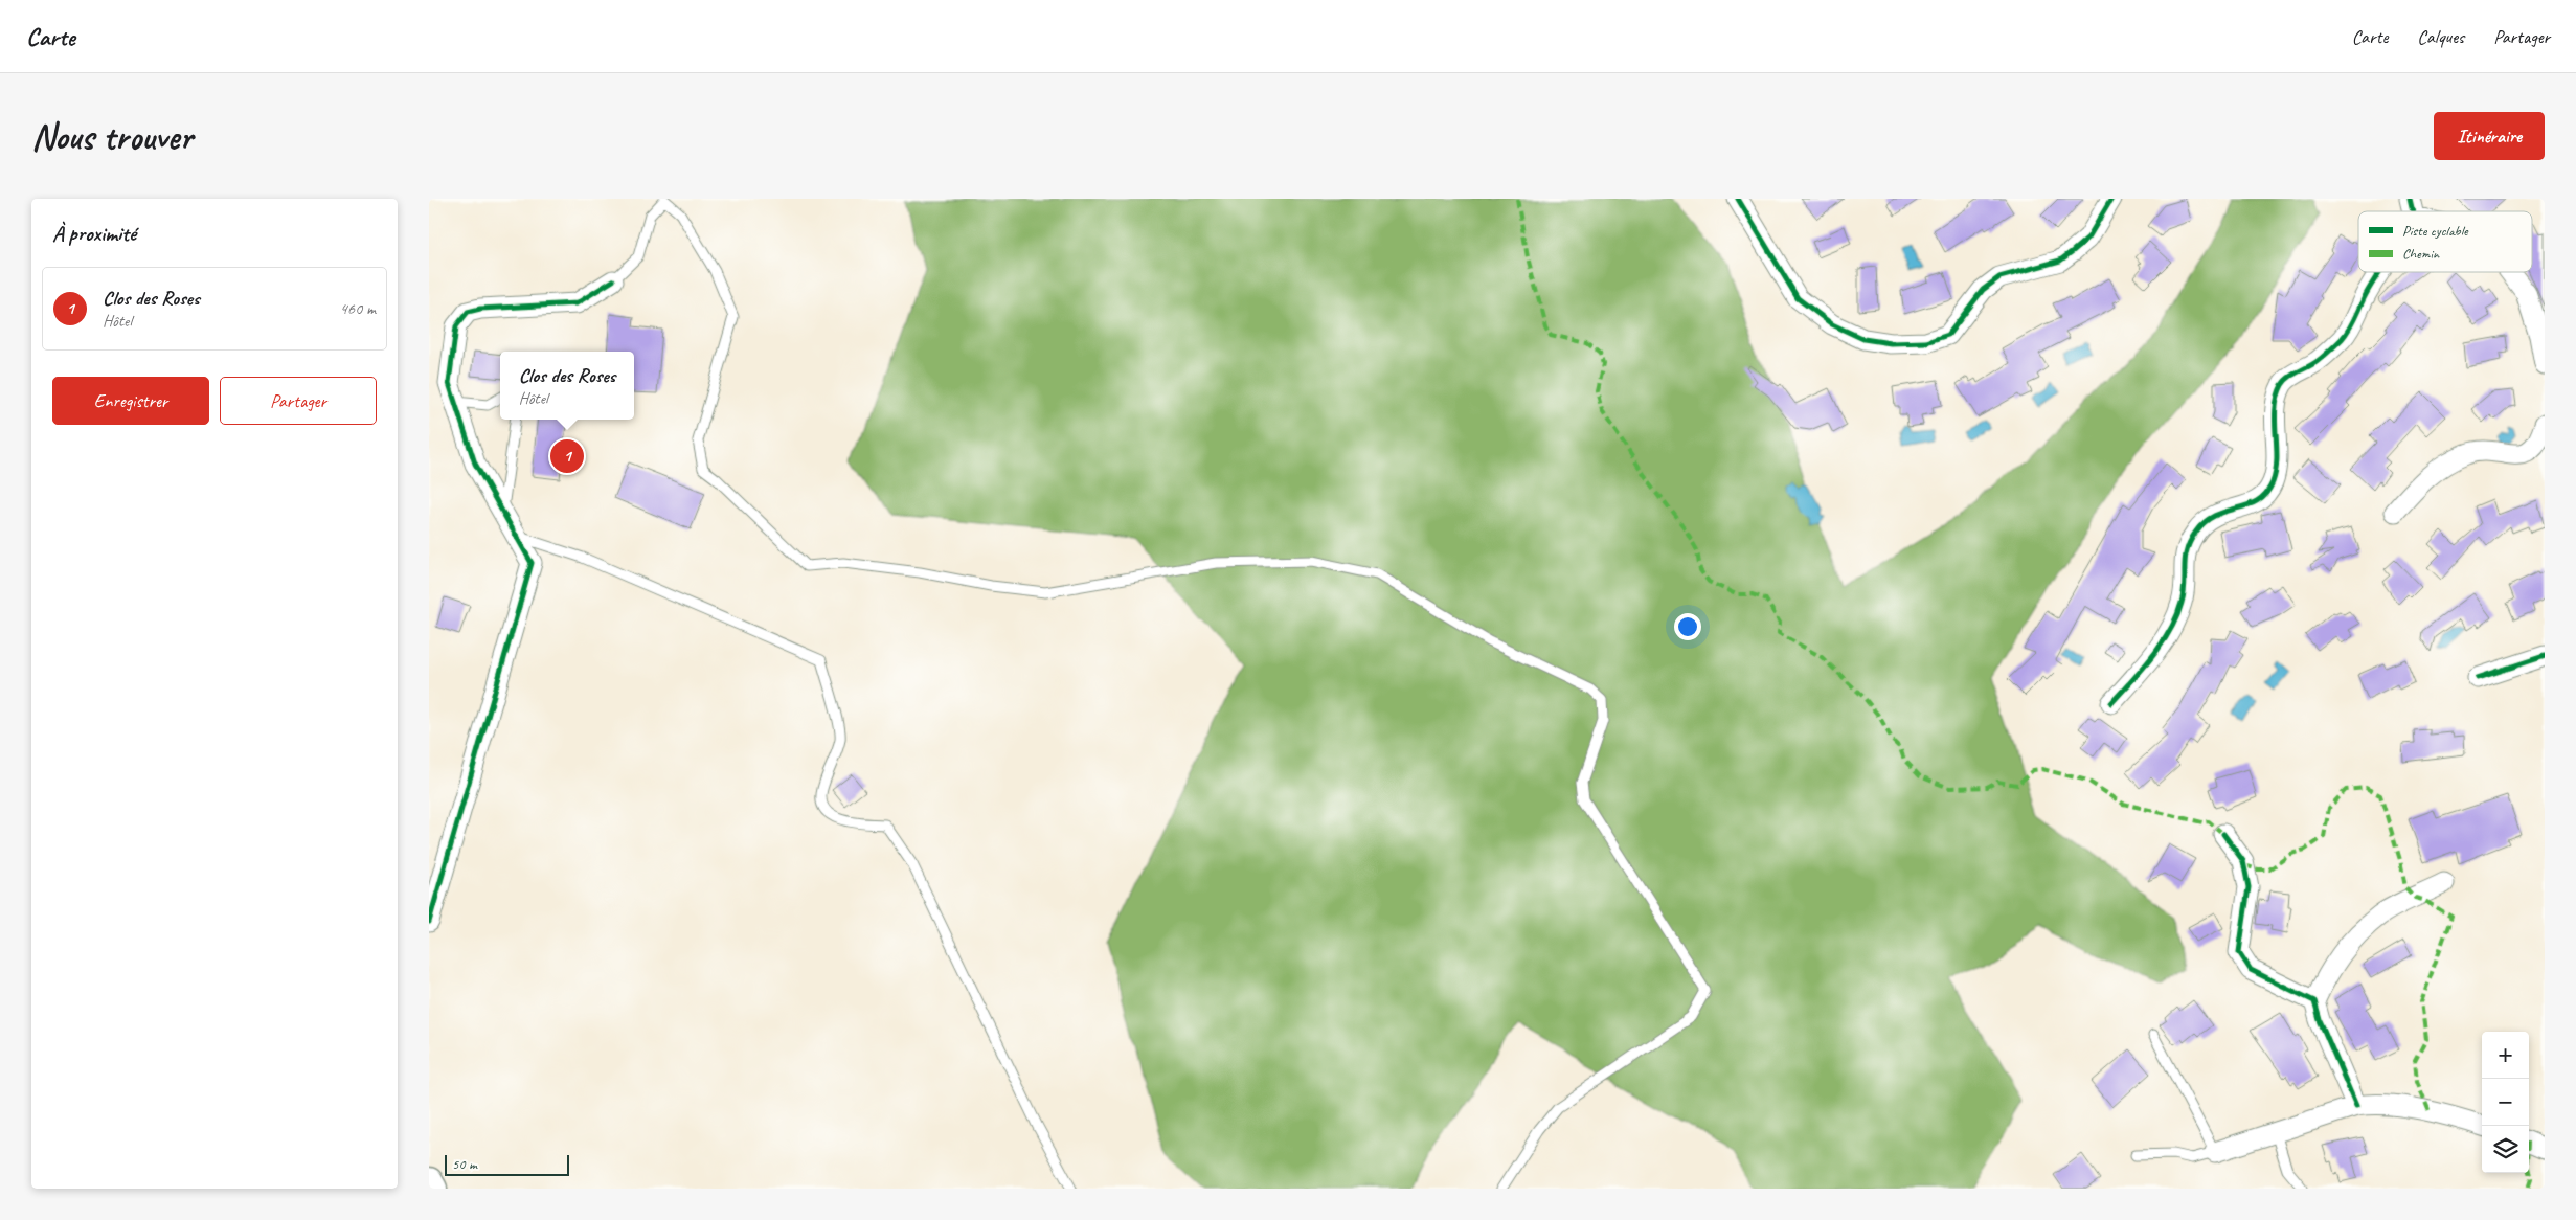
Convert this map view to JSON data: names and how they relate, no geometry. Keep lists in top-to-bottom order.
{
  "legend": ["Piste cyclable", "Chemin"],
  "scale_bar": "50 m",
  "page": {
    "header": "Carte",
    "nav": ["Carte", "Calques", "Partager"],
    "buttons": [
      "Itinéraire",
      ["Enregistrer", "Partager"]
    ],
    "title": "Nous trouver",
    "heading": "À proximité",
    "list": [
      {
        "mark": "1",
        "name": "Clos des Roses",
        "note": "Hôtel",
        "value": "460 m"
      }
    ],
    "popup": ["Clos des Roses", "Hôtel"],
    "pins": "1",
    "map_buttons": ["+", "−"],
    "scale": "50 m"
  }
}
